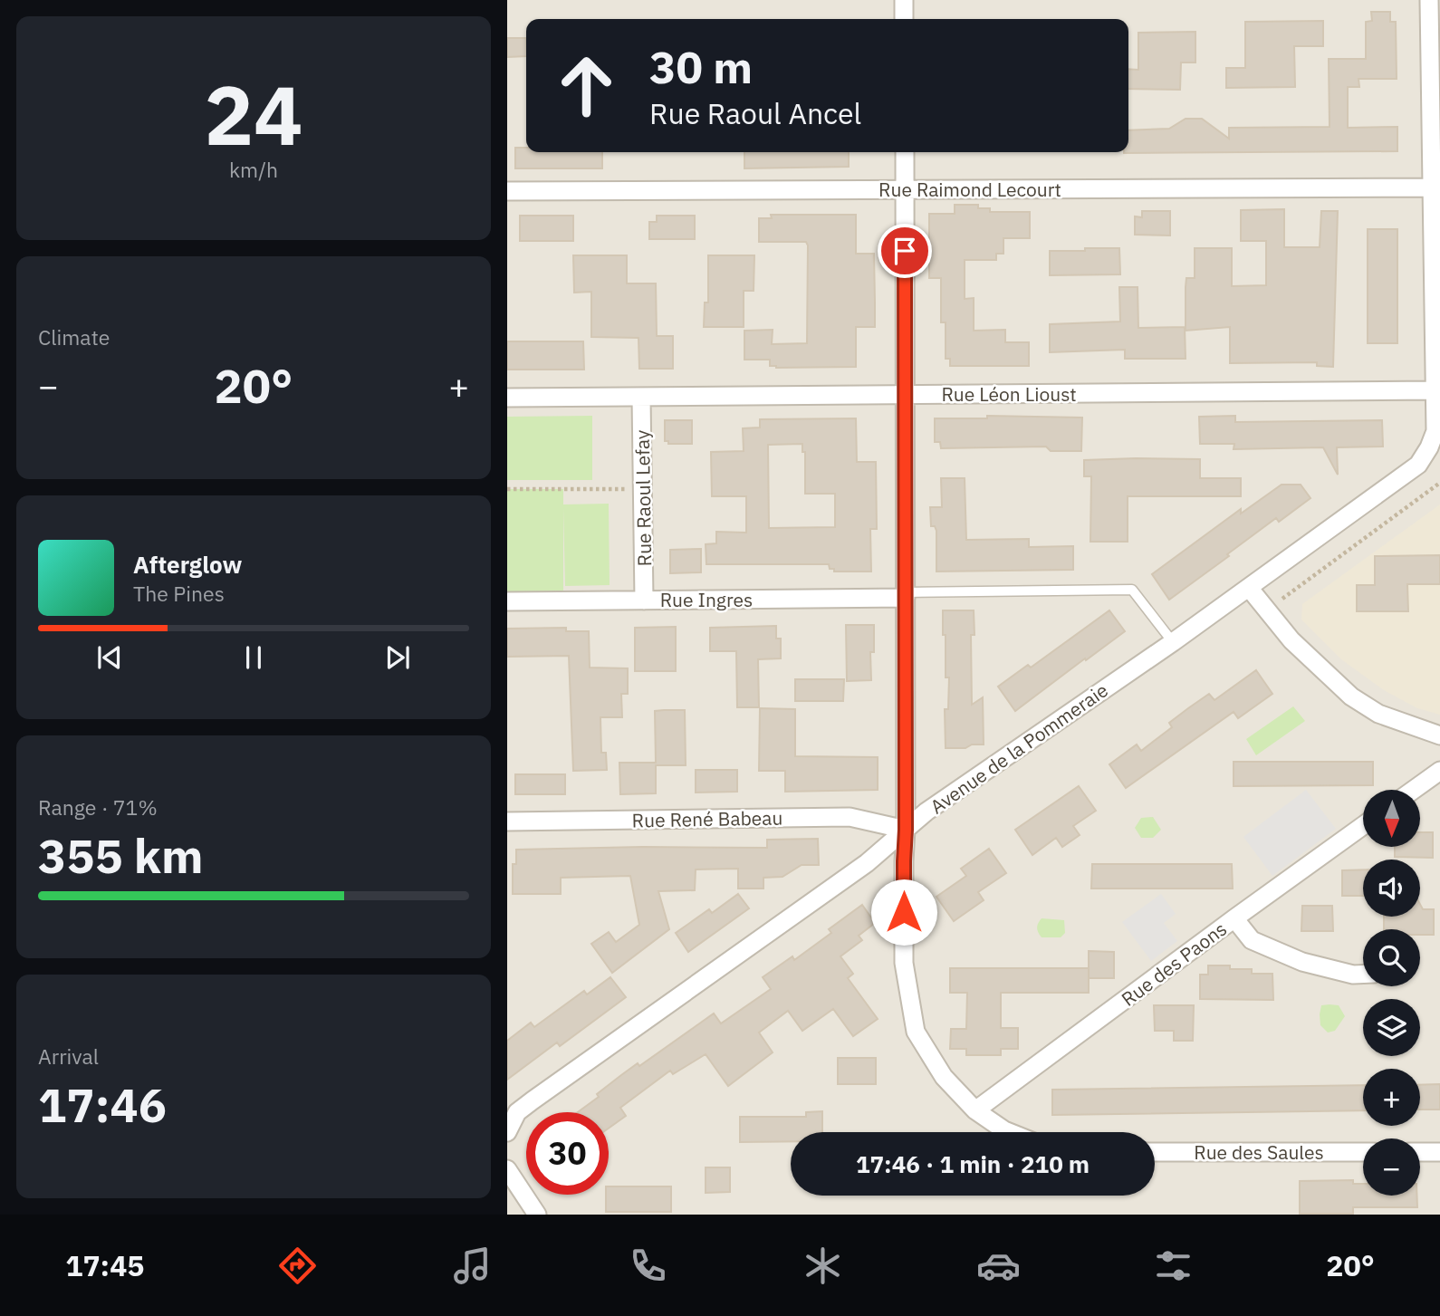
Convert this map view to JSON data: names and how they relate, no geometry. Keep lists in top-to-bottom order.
{
  "streets": {
    "street": [
      "Rue Raimond Lecourt",
      "Rue Léon Lioust",
      "Rue Raoul Lefay",
      "Rue Ingres",
      "Avenue de la Pommeraie",
      "Rue René Babeau",
      "Rue des Paons",
      "Rue des Saules"
    ]
  },
  "crossings": [
    ["Rue Léon Lioust", "Rue Raoul Lefay"],
    ["Rue Léon Lioust", "Avenue de la Pommeraie"],
    ["Rue Raoul Lefay", "Rue Ingres"],
    ["Avenue de la Pommeraie", "Rue René Babeau"]
  ],
  "north": "bottom",
  "page": {
    "tile": [
      ["24", "km/h"],
      "Climate",
      ["Range · 71%", "355 km"],
      ["Arrival", "17:46"]
    ],
    "turn": ["30 m", "Rue Raoul Ancel"],
    "heat": ["−", "20°", "+"],
    "song": ["Afterglow", "The Pines"],
    "map_buttons": ["+", "−"],
    "limit": "30",
    "trip": "17:46 · 1 min · 210 m",
    "tabs": ["17:45", "20°"]
  }
}
